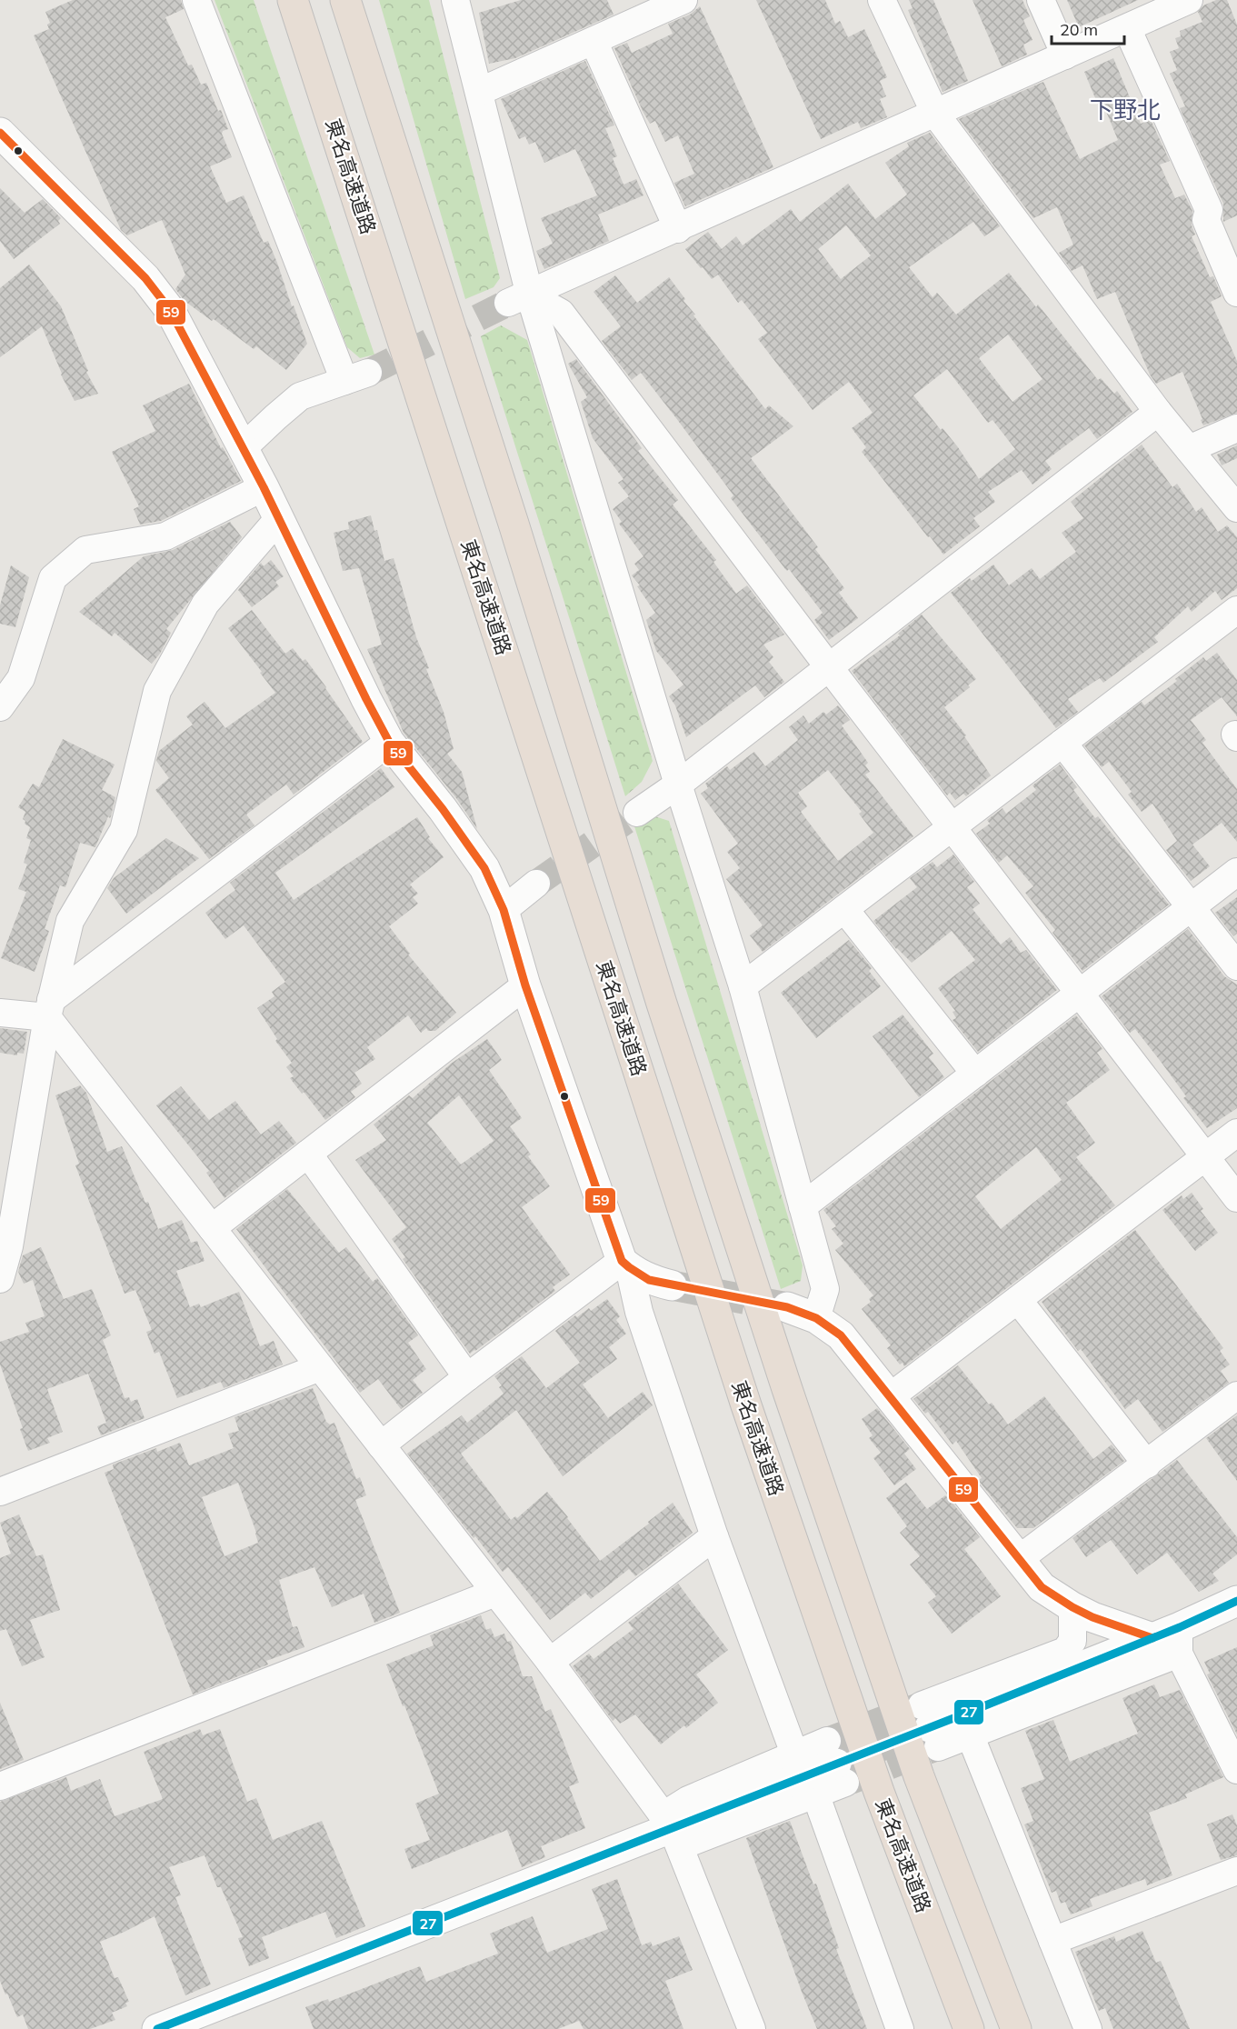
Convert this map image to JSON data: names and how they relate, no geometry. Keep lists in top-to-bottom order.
{
  "streets": {
    "highway": ["東名高速道路"]
  },
  "districts": ["下野北"],
  "lines": ["transit line 59", "transit line 27"],
  "scale_bar": "20 m"
}
